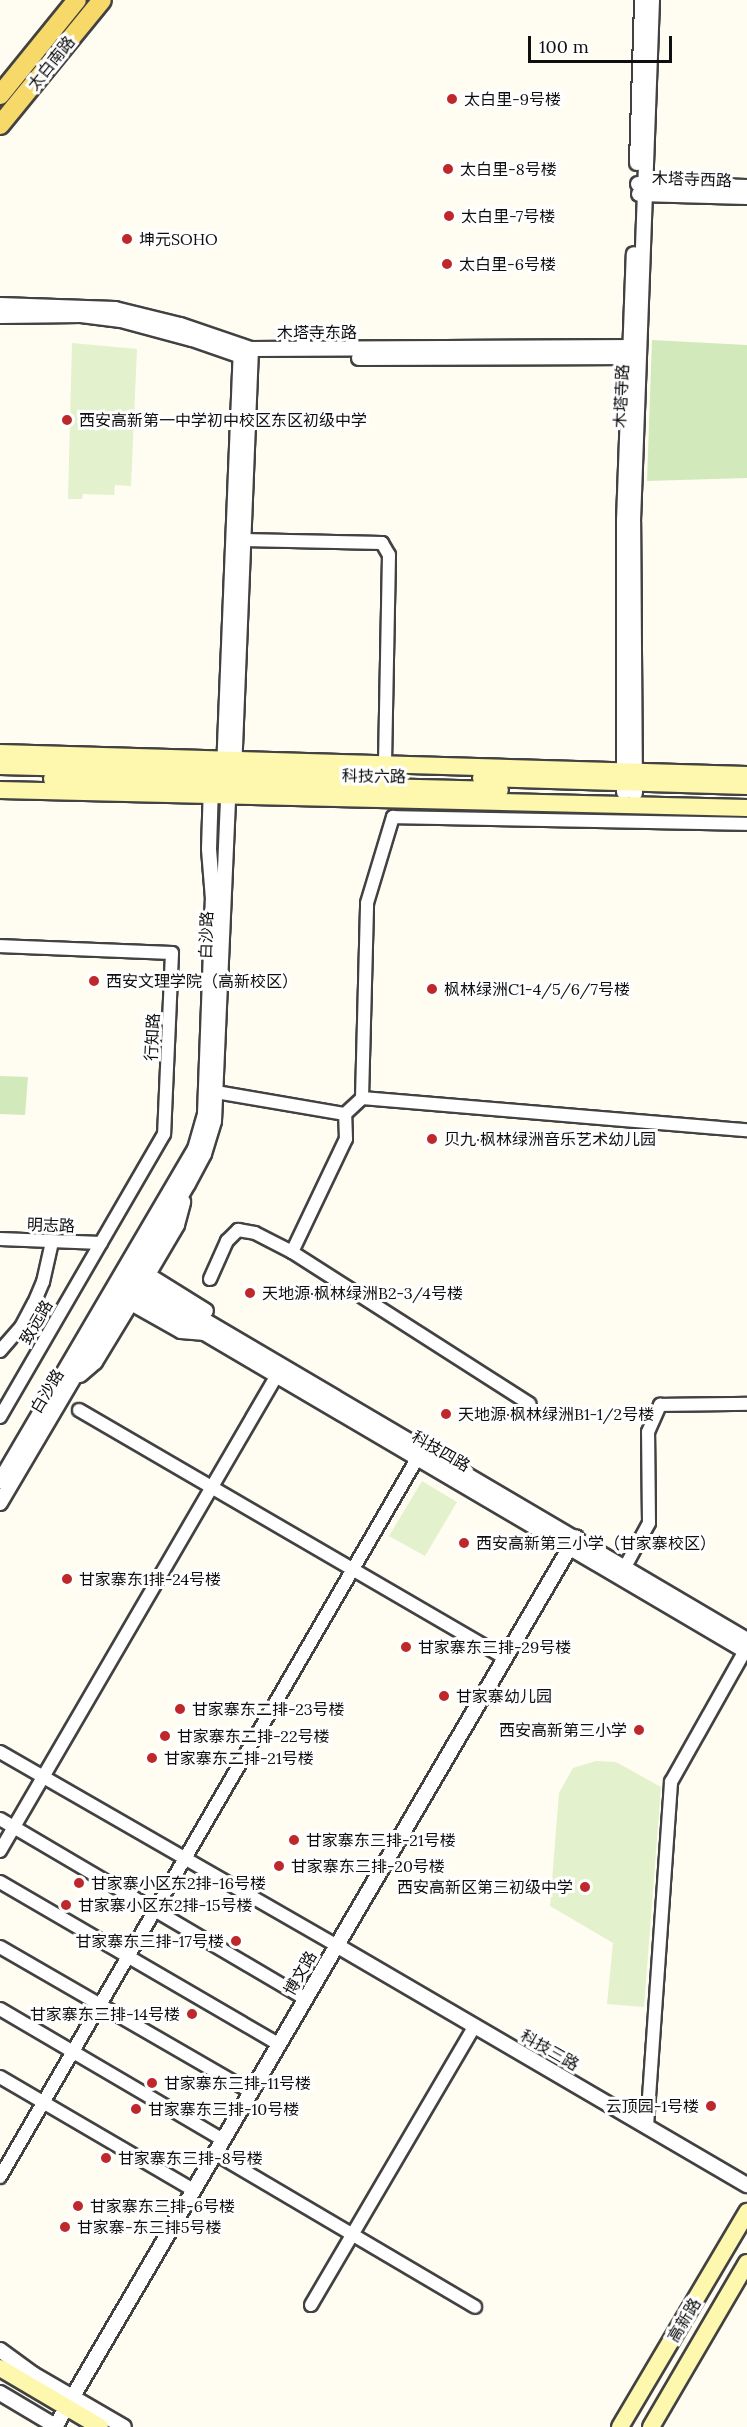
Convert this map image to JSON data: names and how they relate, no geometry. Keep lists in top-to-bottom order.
{
  "streets": {
    "main road": ["太白南路", "科技六路", "高新路"],
    "street": [
      "木塔寺西路",
      "木塔寺东路",
      "木塔寺路",
      "白沙路",
      "行知路",
      "明志路",
      "致远路",
      "科技四路",
      "博文路",
      "科技三路"
    ]
  },
  "crossings": [
    ["木塔寺西路", "木塔寺路"],
    ["木塔寺东路", "木塔寺路"],
    ["木塔寺东路", "白沙路"],
    ["木塔寺路", "科技六路"],
    ["科技六路", "白沙路"],
    ["白沙路", "科技四路"],
    ["行知路", "明志路"],
    ["行知路", "致远路"],
    ["明志路", "致远路"],
    ["科技四路", "博文路"],
    ["博文路", "科技三路"]
  ],
  "places": [
    "太白里-9号楼",
    "太白里-8号楼",
    "太白里-7号楼",
    "坤元SOHO",
    "太白里-6号楼",
    "西安高新第一中学初中校区东区初级中学",
    "西安文理学院（高新校区）",
    "枫林绿洲C1-4/5/6/7号楼",
    "贝九·枫林绿洲音乐艺术幼儿园",
    "天地源·枫林绿洲B2-3/4号楼",
    "天地源·枫林绿洲B1-1/2号楼",
    "西安高新第三小学（甘家寨校区）",
    "甘家寨东1排-24号楼",
    "甘家寨东三排-29号楼",
    "甘家寨幼儿园",
    "甘家寨东二排-23号楼",
    "西安高新第三小学",
    "甘家寨东二排-22号楼",
    "甘家寨东二排-21号楼",
    "甘家寨东三排-21号楼",
    "甘家寨东三排-20号楼",
    "甘家寨小区东2排-16号楼",
    "西安高新区第三初级中学",
    "甘家寨小区东2排-15号楼",
    "甘家寨东三排-17号楼",
    "甘家寨东三排-14号楼",
    "甘家寨东三排-11号楼",
    "云顶园-1号楼",
    "甘家寨东三排-10号楼",
    "甘家寨东三排-8号楼",
    "甘家寨东三排-6号楼",
    "甘家寨-东三排5号楼"
  ],
  "scale_bar": "100 m"
}
